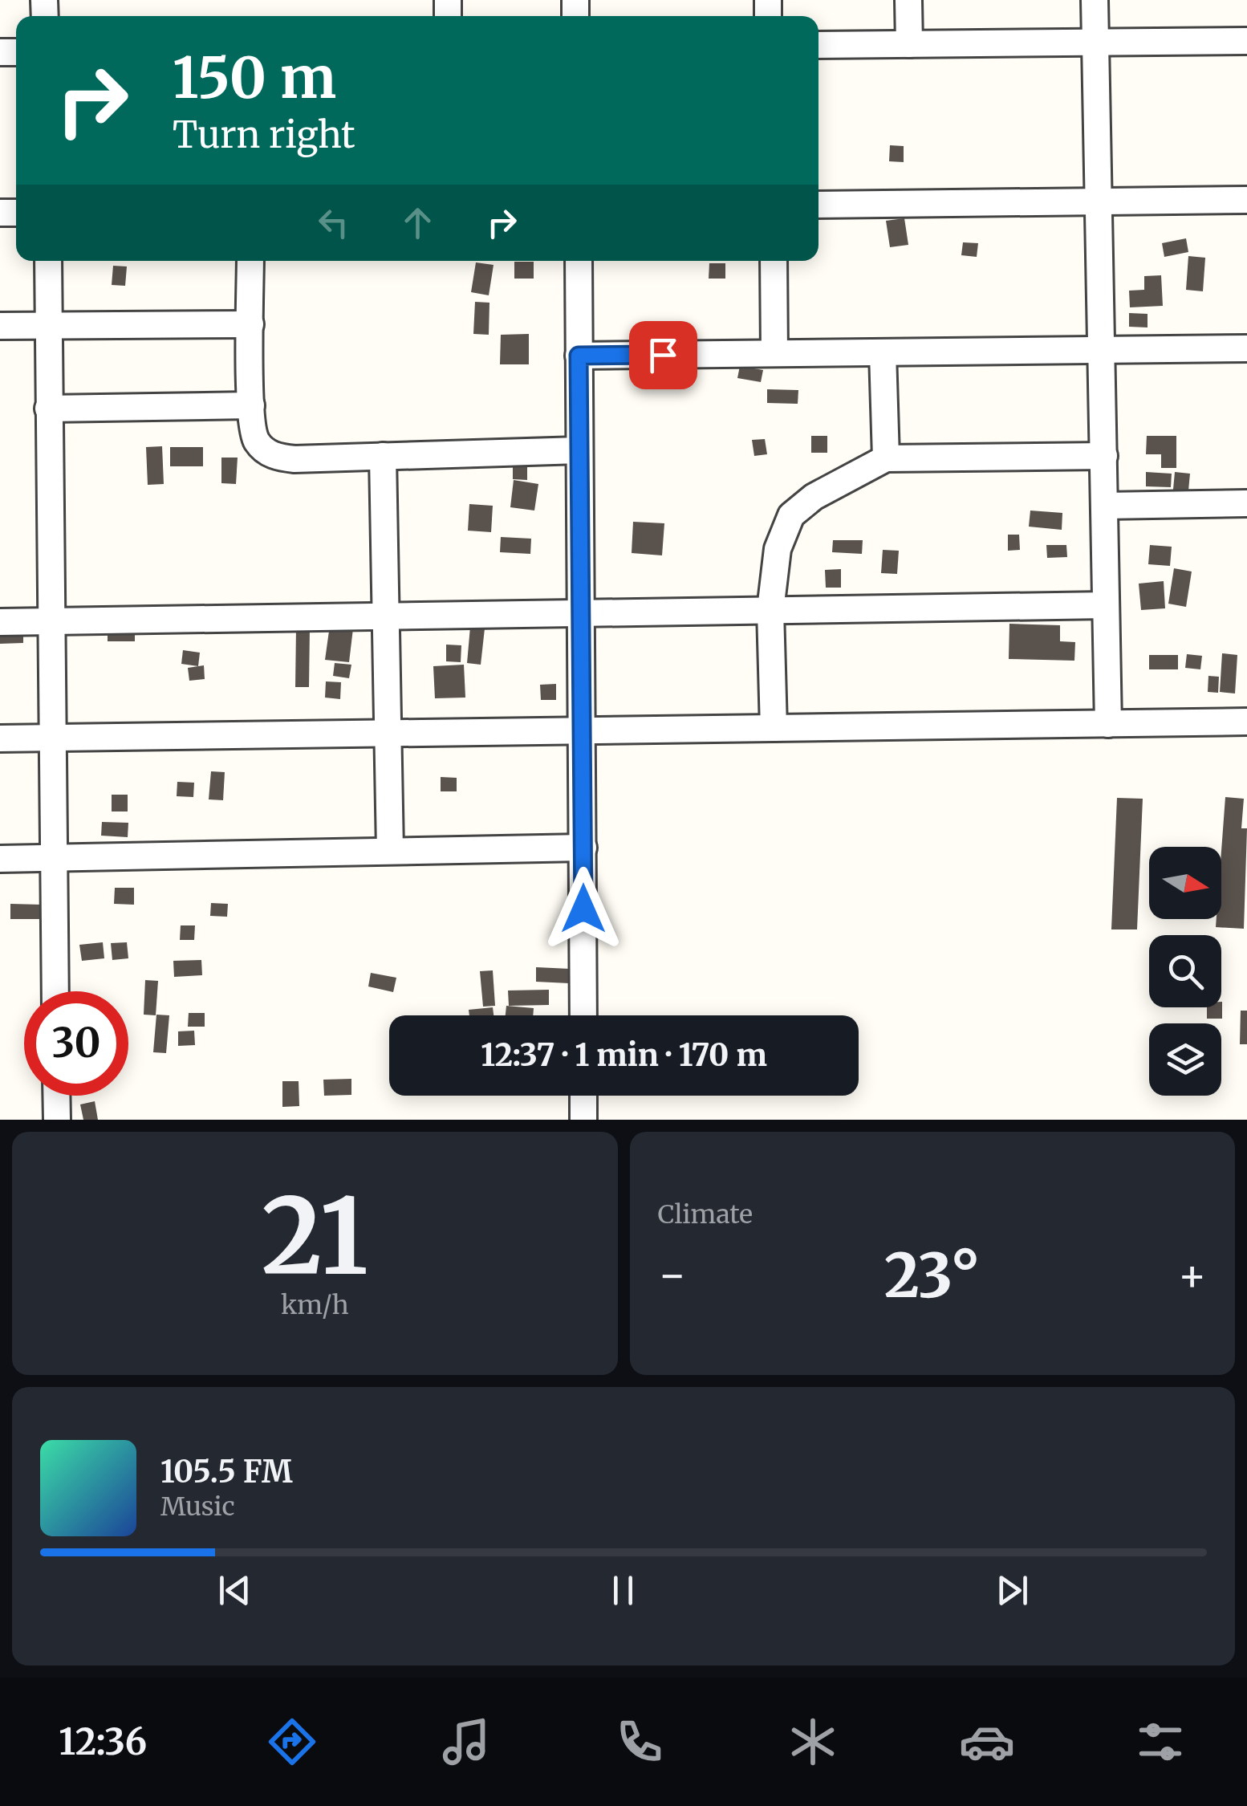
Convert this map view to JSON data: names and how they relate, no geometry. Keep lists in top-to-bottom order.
{
  "north": "right",
  "page": {
    "turn": ["150 m", "Turn right"],
    "limit": "30",
    "trip": "12:37 · 1 min · 170 m",
    "tile": [
      ["21", "km/h"],
      "Climate"
    ],
    "heat": ["−", "23°", "+"],
    "song": ["105.5 FM", "Music"],
    "tabs": "12:36"
  }
}
